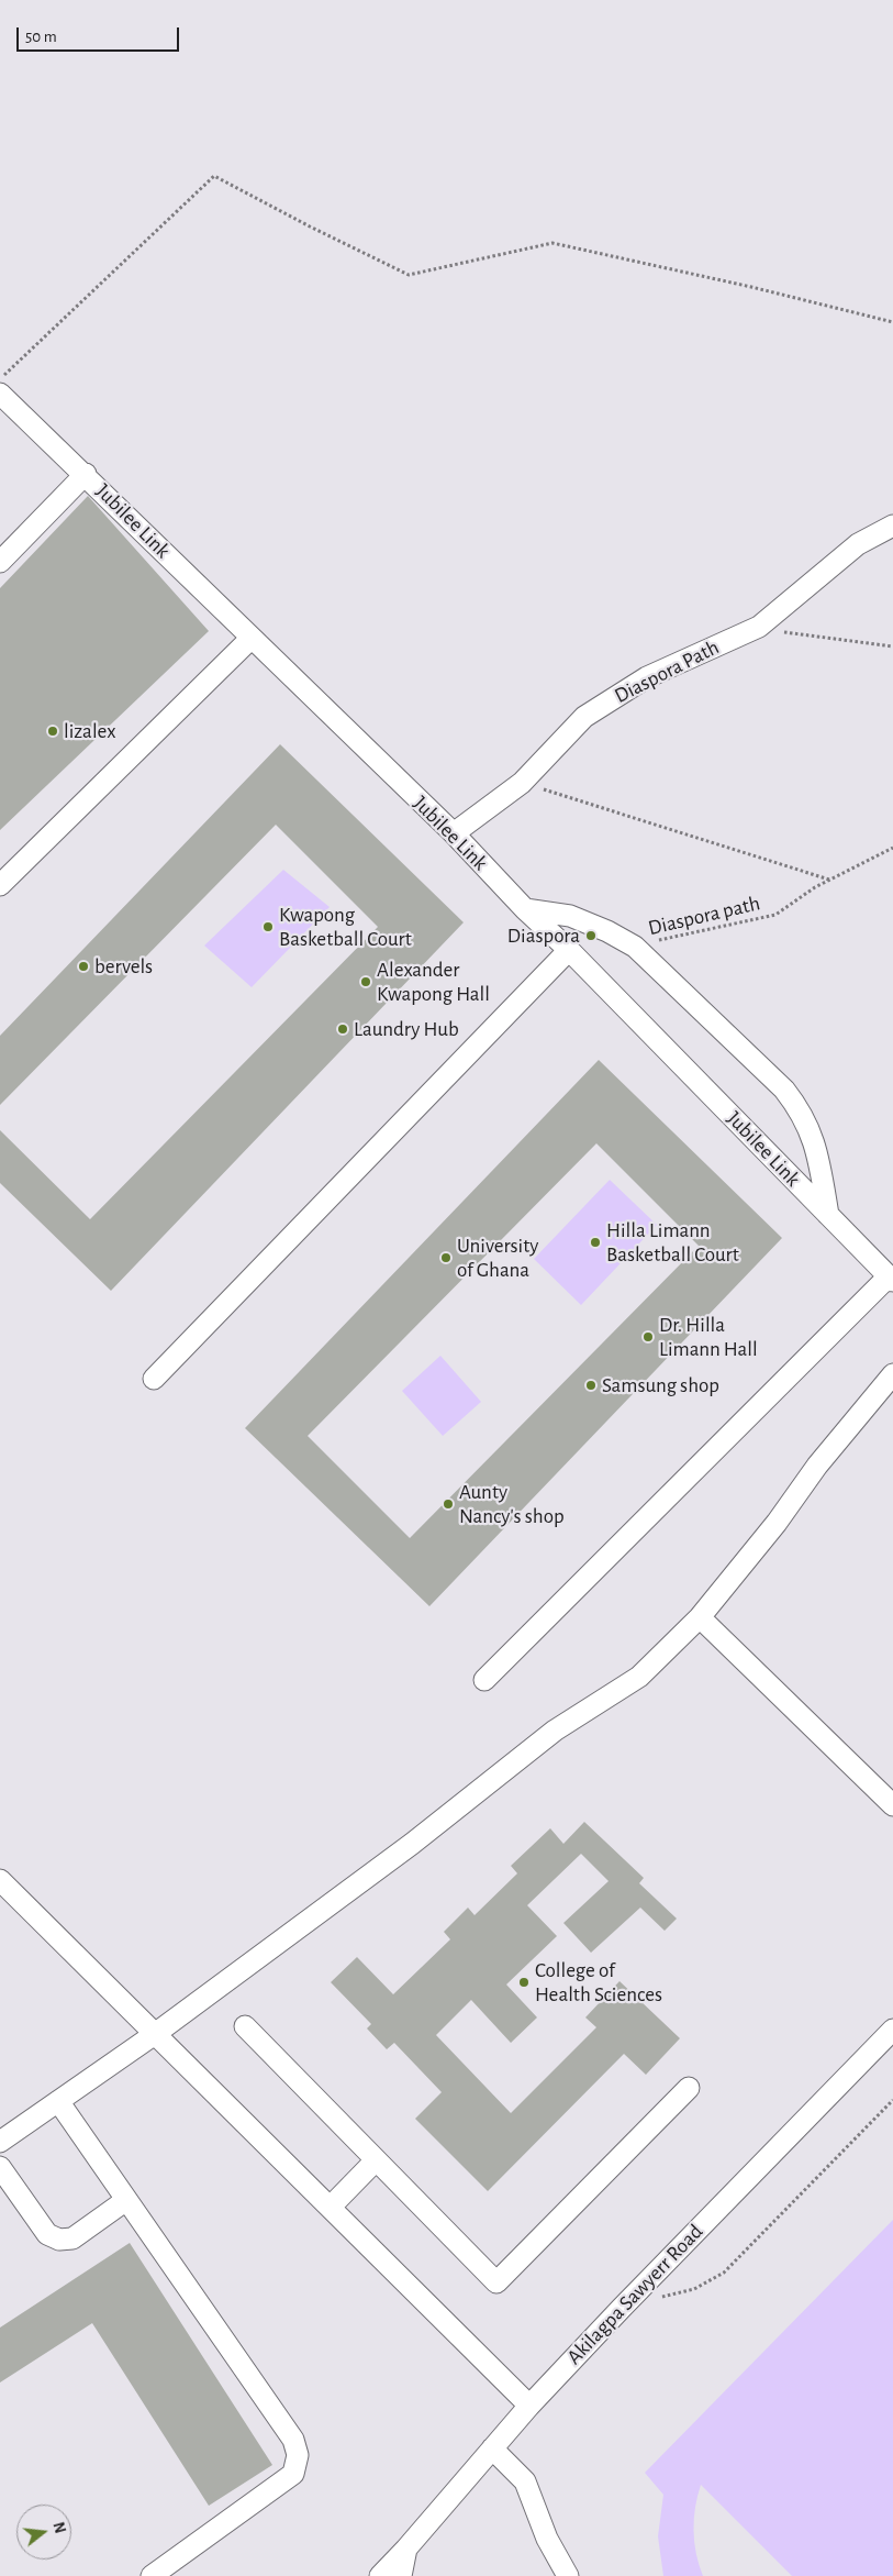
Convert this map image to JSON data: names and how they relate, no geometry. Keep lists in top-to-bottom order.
{
  "streets": {
    "street": ["Jubilee Link", "Diaspora Path", "Akilagpa Sawyerr Road"],
    "path": ["Diaspora path"]
  },
  "crossings": [
    ["Jubilee Link", "Diaspora Path"]
  ],
  "places": [
    "lizalex",
    "Kwapong Basketball Court",
    "Diaspora",
    "bervels",
    "Alexander Kwapong Hall",
    "Laundry Hub",
    "Hilla Limann Basketball Court",
    "University of Ghana",
    "Dr. Hilla Limann Hall",
    "Samsung shop",
    "Aunty Nancy's shop",
    "College of Health Sciences"
  ],
  "scale_bar": "50 m",
  "north": "right"
}
